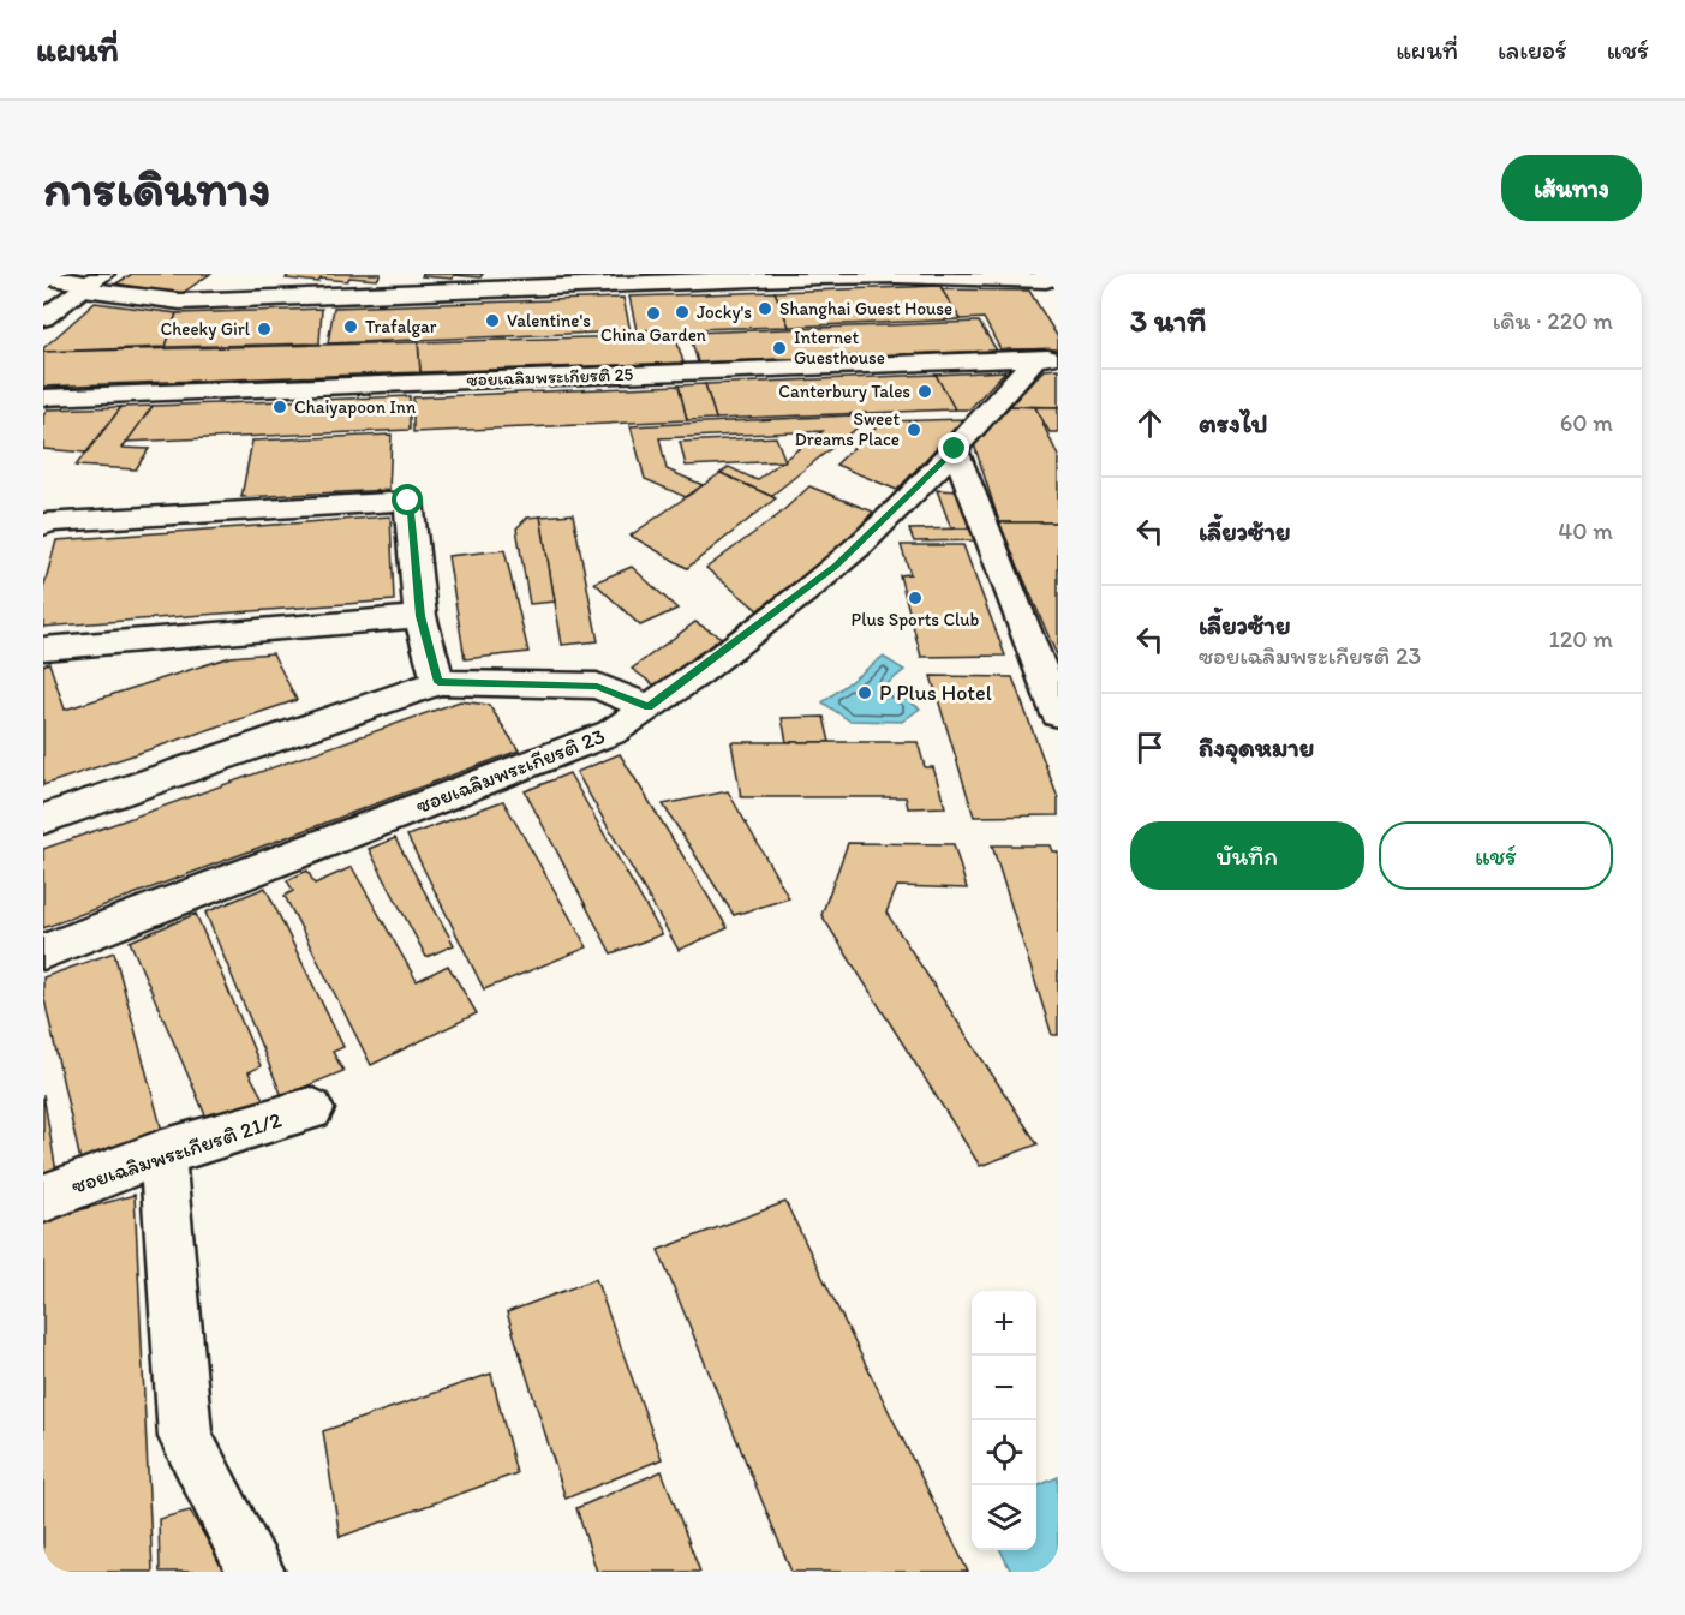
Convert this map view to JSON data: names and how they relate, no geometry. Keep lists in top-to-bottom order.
{
  "streets": {
    "street": ["ซอยเฉลิมพระเกียรติ 25", "ซอยเฉลิมพระเกียรติ 23", "ซอยเฉลิมพระเกียรติ 21/2"]
  },
  "crossings": [
    ["ซอยเฉลิมพระเกียรติ 25", "ซอยเฉลิมพระเกียรติ 23"]
  ],
  "places": [
    "Shanghai Guest House",
    "Jocky's",
    "China Garden",
    "Valentine's",
    "Trafalgar",
    "Cheeky Girl",
    "Internet Guesthouse",
    "Canterbury Tales",
    "Chaiyapoon Inn",
    "Sweet Dreams Place",
    "Plus Sports Club",
    "P Plus Hotel"
  ],
  "page": {
    "header": "แผนที่",
    "nav": ["แผนที่", "เลเยอร์", "แชร์"],
    "buttons": [
      "เส้นทาง",
      ["บันทึก", "แชร์"]
    ],
    "title": "การเดินทาง",
    "heading": ["3 นาที", "เดิน · 220 m"],
    "list": [
      ["ตรงไป", "60 m"],
      ["เลี้ยวซ้าย", "40 m"],
      ["เลี้ยวซ้าย", "ซอยเฉลิมพระเกียรติ 23", "120 m"],
      "ถึงจุดหมาย"
    ],
    "map_buttons": ["+", "−"]
  }
}
